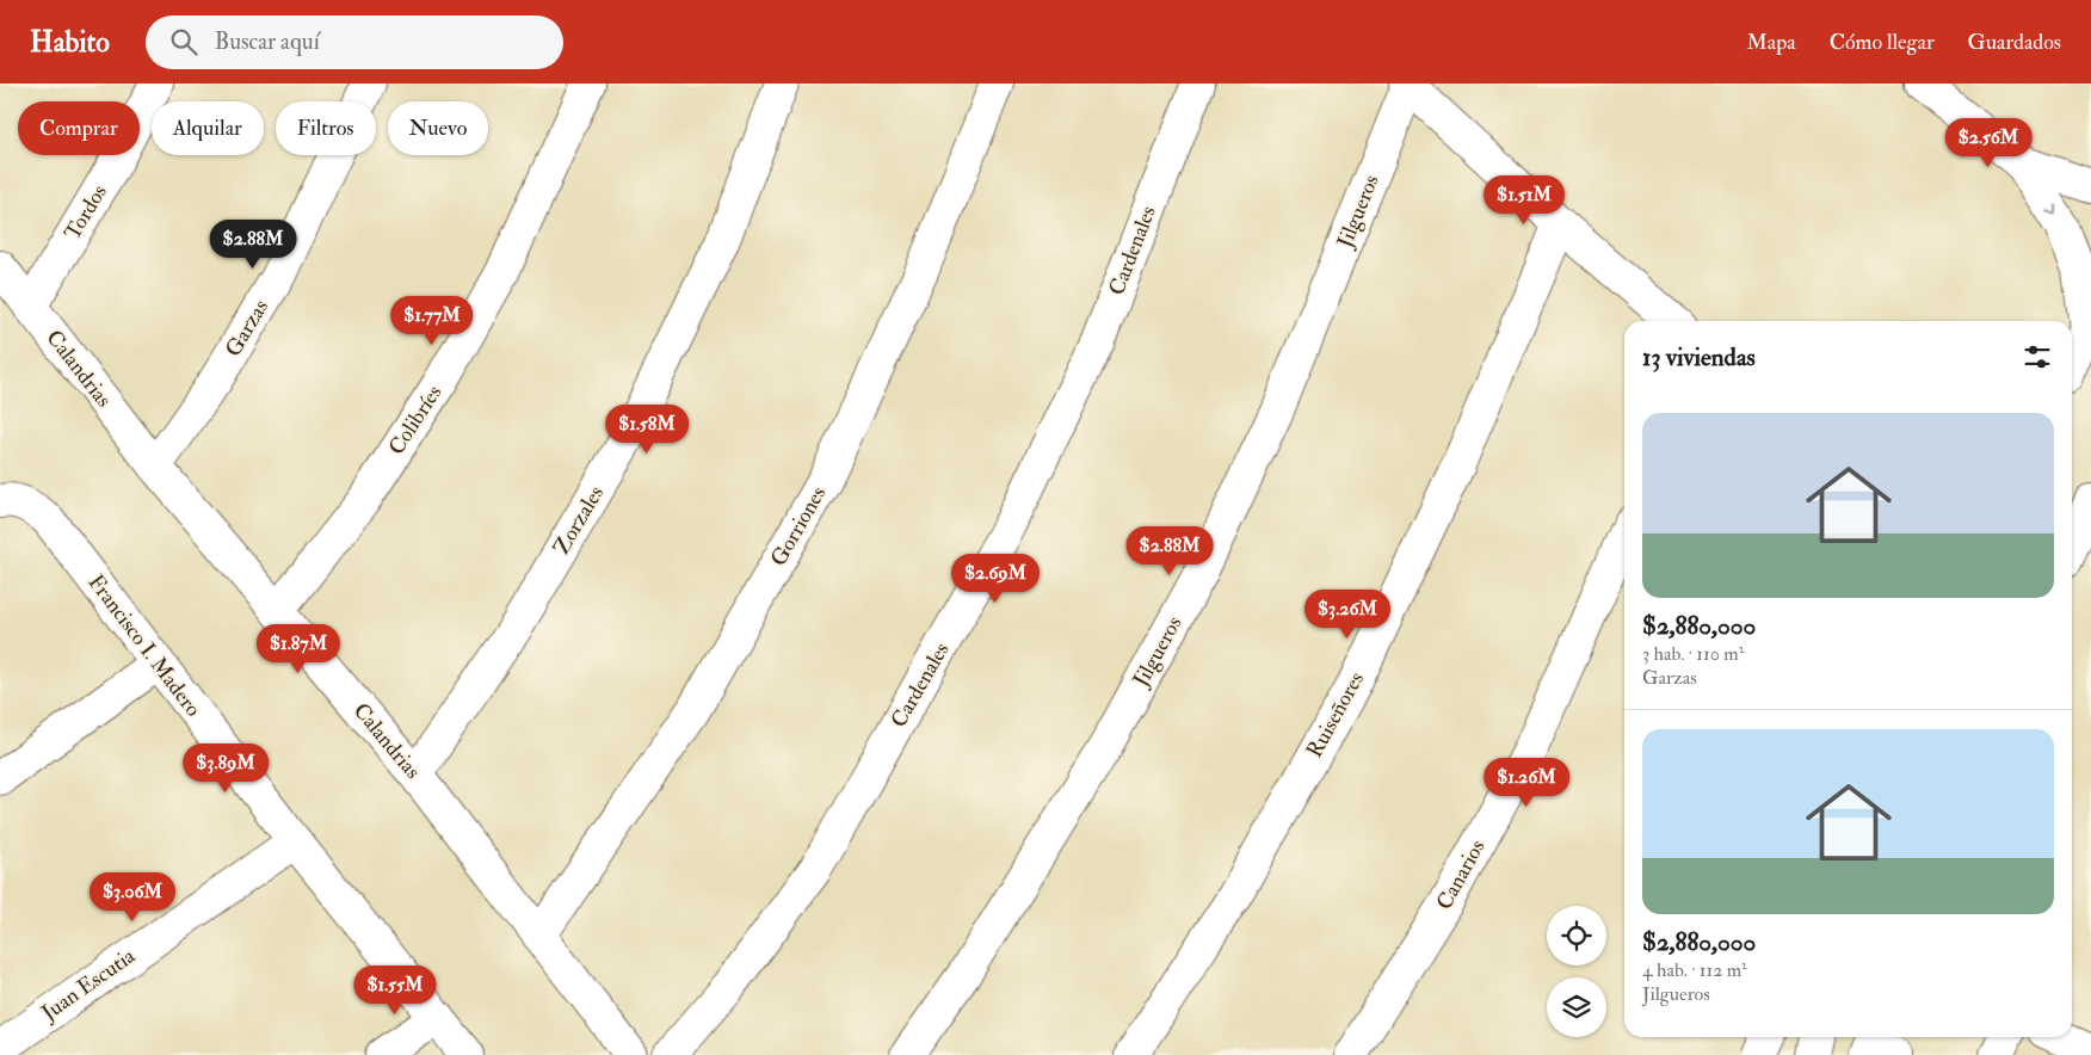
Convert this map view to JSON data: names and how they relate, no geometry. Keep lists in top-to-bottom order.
{
  "streets": {
    "street": [
      "Jilgueros",
      "Tordos",
      "Cardenales",
      "Garzas",
      "Calandrias",
      "Colibríes",
      "Zorzales",
      "Gorriones",
      "Francisco I. Madero",
      "Ruiseñores",
      "Canarios",
      "Juan Escutia"
    ]
  },
  "crossings": [
    ["Tordos", "Calandrias"],
    ["Garzas", "Calandrias"],
    ["Calandrias", "Colibríes"],
    ["Calandrias", "Zorzales"],
    ["Calandrias", "Gorriones"],
    ["Francisco I. Madero", "Juan Escutia"]
  ],
  "page": {
    "header": "Habito",
    "search": "Buscar aquí",
    "nav": ["Mapa", "Cómo llegar", "Guardados"],
    "chip": [
      "Comprar",
      "Alquilar",
      "Filtros",
      "Nuevo"
    ],
    "price": [
      "$2.56M",
      "$1.51M",
      "$2.88M",
      "$1.77M",
      "$1.58M",
      "$2.88M",
      "$2.69M",
      "$3.26M",
      "$1.87M",
      "$3.89M",
      "$1.26M",
      "$3.06M",
      "$1.55M"
    ],
    "heading": "13 viviendas",
    "list": [
      {
        "name": "$2,880,000",
        "note": "3 hab. · 110 m² · Garzas"
      },
      {
        "name": "$2,880,000",
        "note": "4 hab. · 112 m² · Jilgueros"
      }
    ]
  }
}
